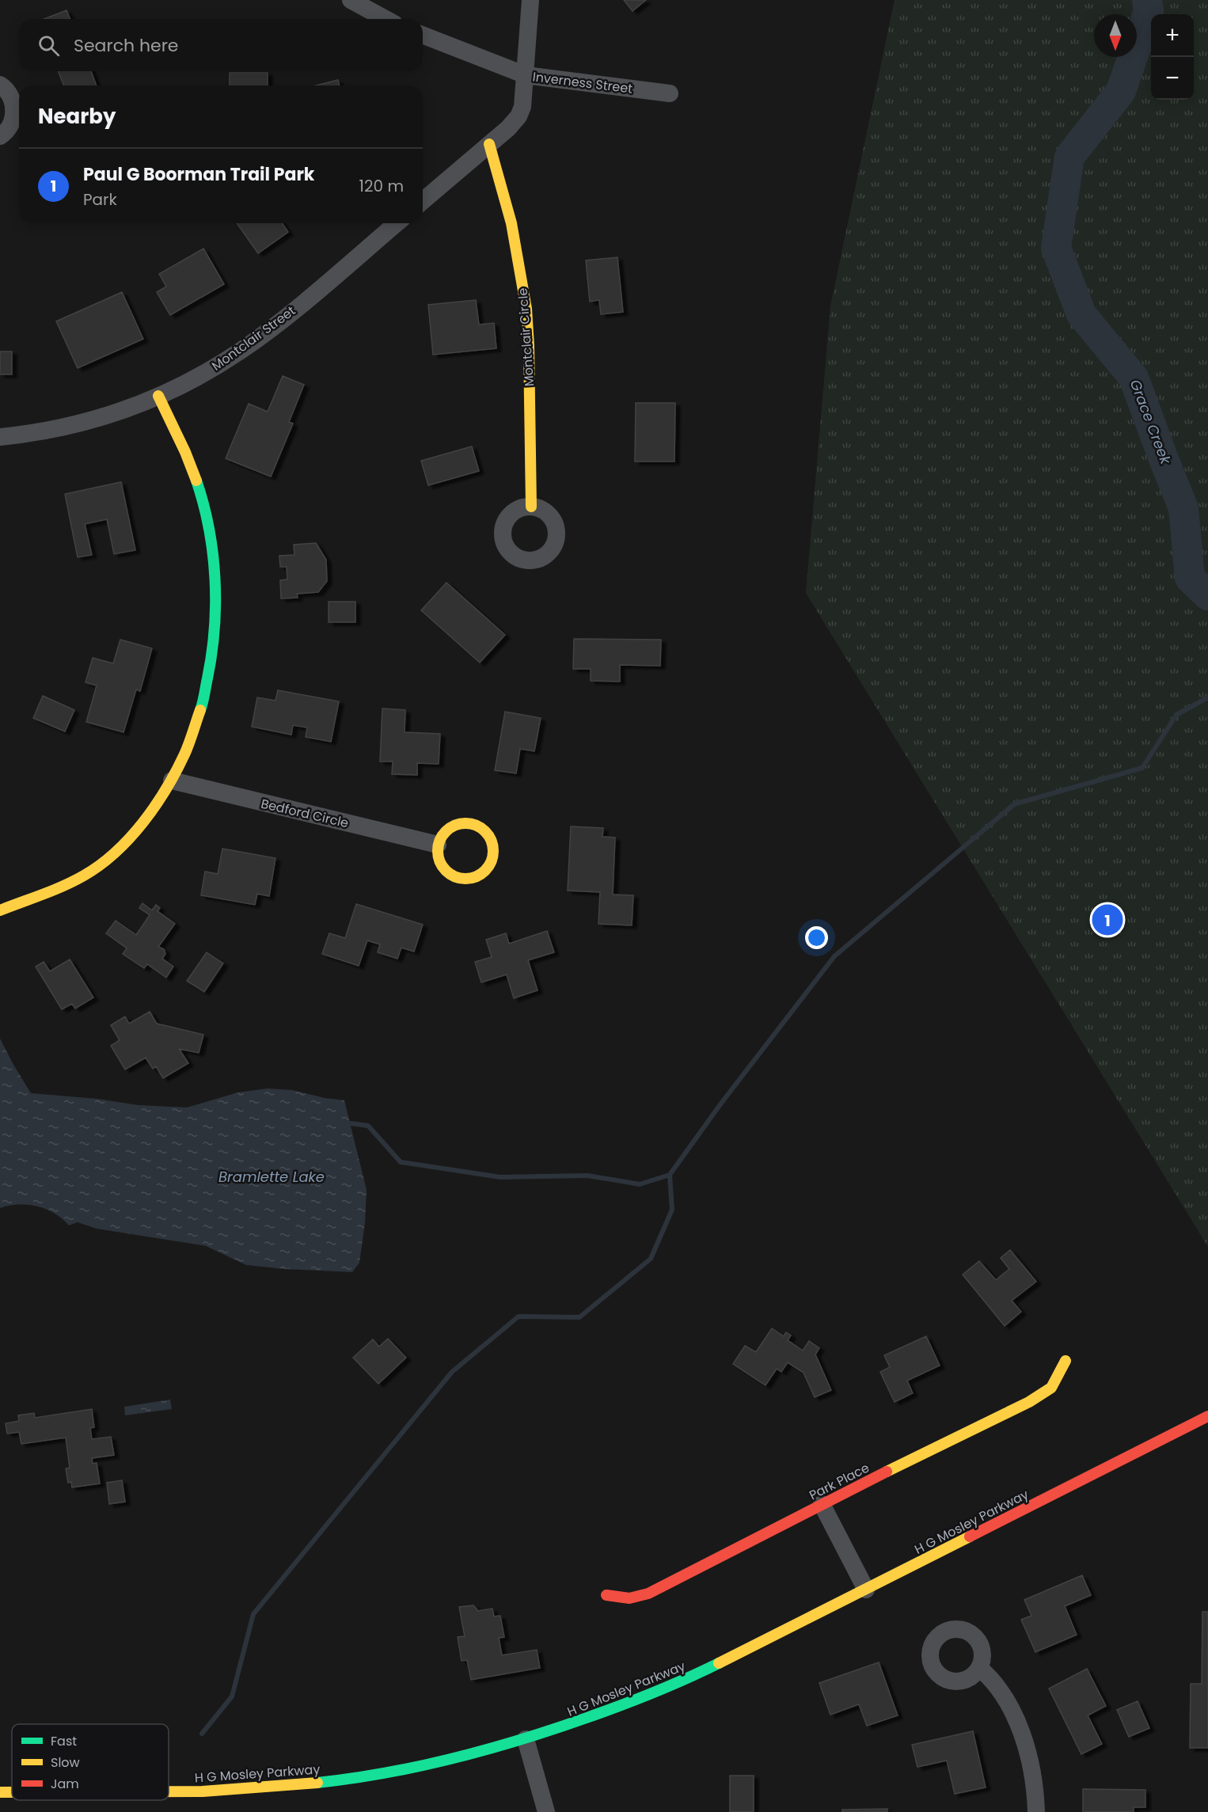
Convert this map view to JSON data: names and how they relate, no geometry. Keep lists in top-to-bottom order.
{
  "streets": {
    "street": [
      "Inverness Street",
      "Montclair Circle",
      "Montclair Street",
      "Bedford Circle",
      "Park Place",
      "H G Mosley Parkway"
    ]
  },
  "water": ["Grace Creek", "Bramlette Lake"],
  "legend": ["Fast", "Slow", "Jam"],
  "north": "bottom",
  "page": {
    "map_buttons": ["+", "−"],
    "search": "Search here",
    "heading": "Nearby",
    "list": [
      {
        "mark": "1",
        "name": "Paul G Boorman Trail Park",
        "note": "Park",
        "value": "120 m"
      }
    ],
    "pins": "1"
  }
}
